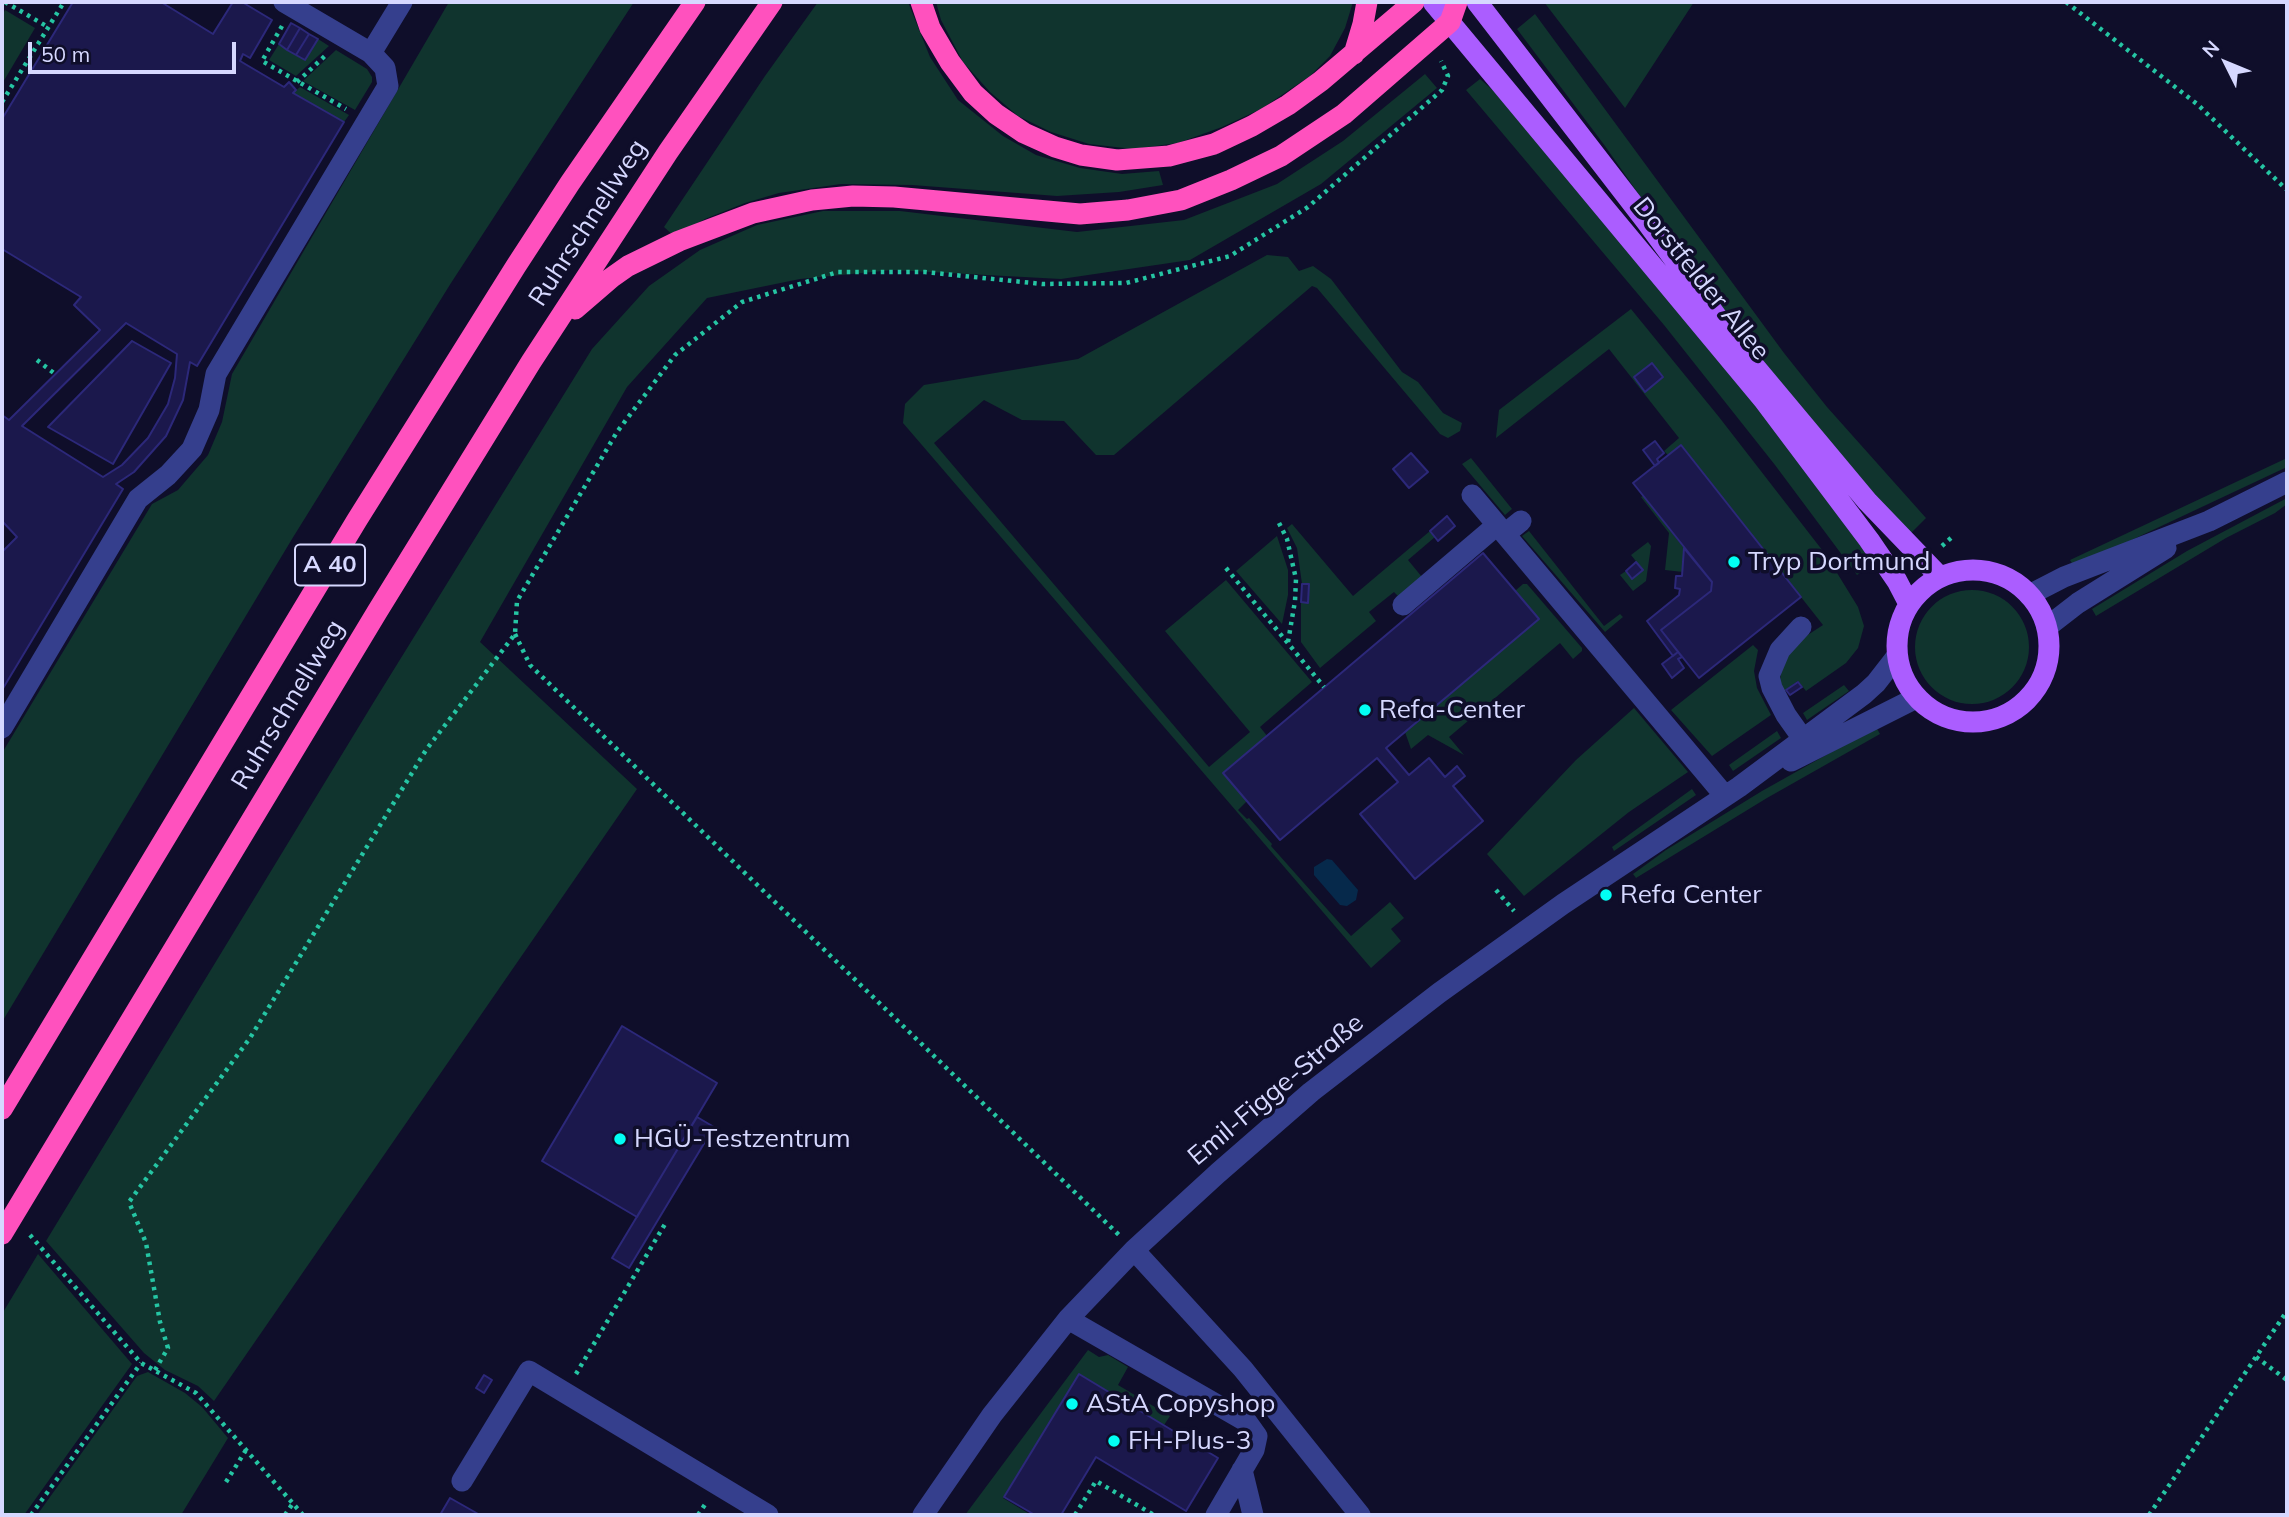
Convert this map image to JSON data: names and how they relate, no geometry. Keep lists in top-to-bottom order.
{
  "streets": {
    "highway": ["Ruhrschnellweg", "A 40"],
    "main road": ["Dorstfelder Allee"],
    "street": ["Emil-Figge-Straße"]
  },
  "crossings": [
    ["Dorstfelder Allee", "Emil-Figge-Straße"]
  ],
  "places": [
    "Tryp Dortmund",
    "Refa-Center",
    "Refa Center",
    "HGÜ-Testzentrum",
    "AStA Copyshop",
    "FH-Plus-3"
  ],
  "scale_bar": "50 m",
  "north": "top left"
}
